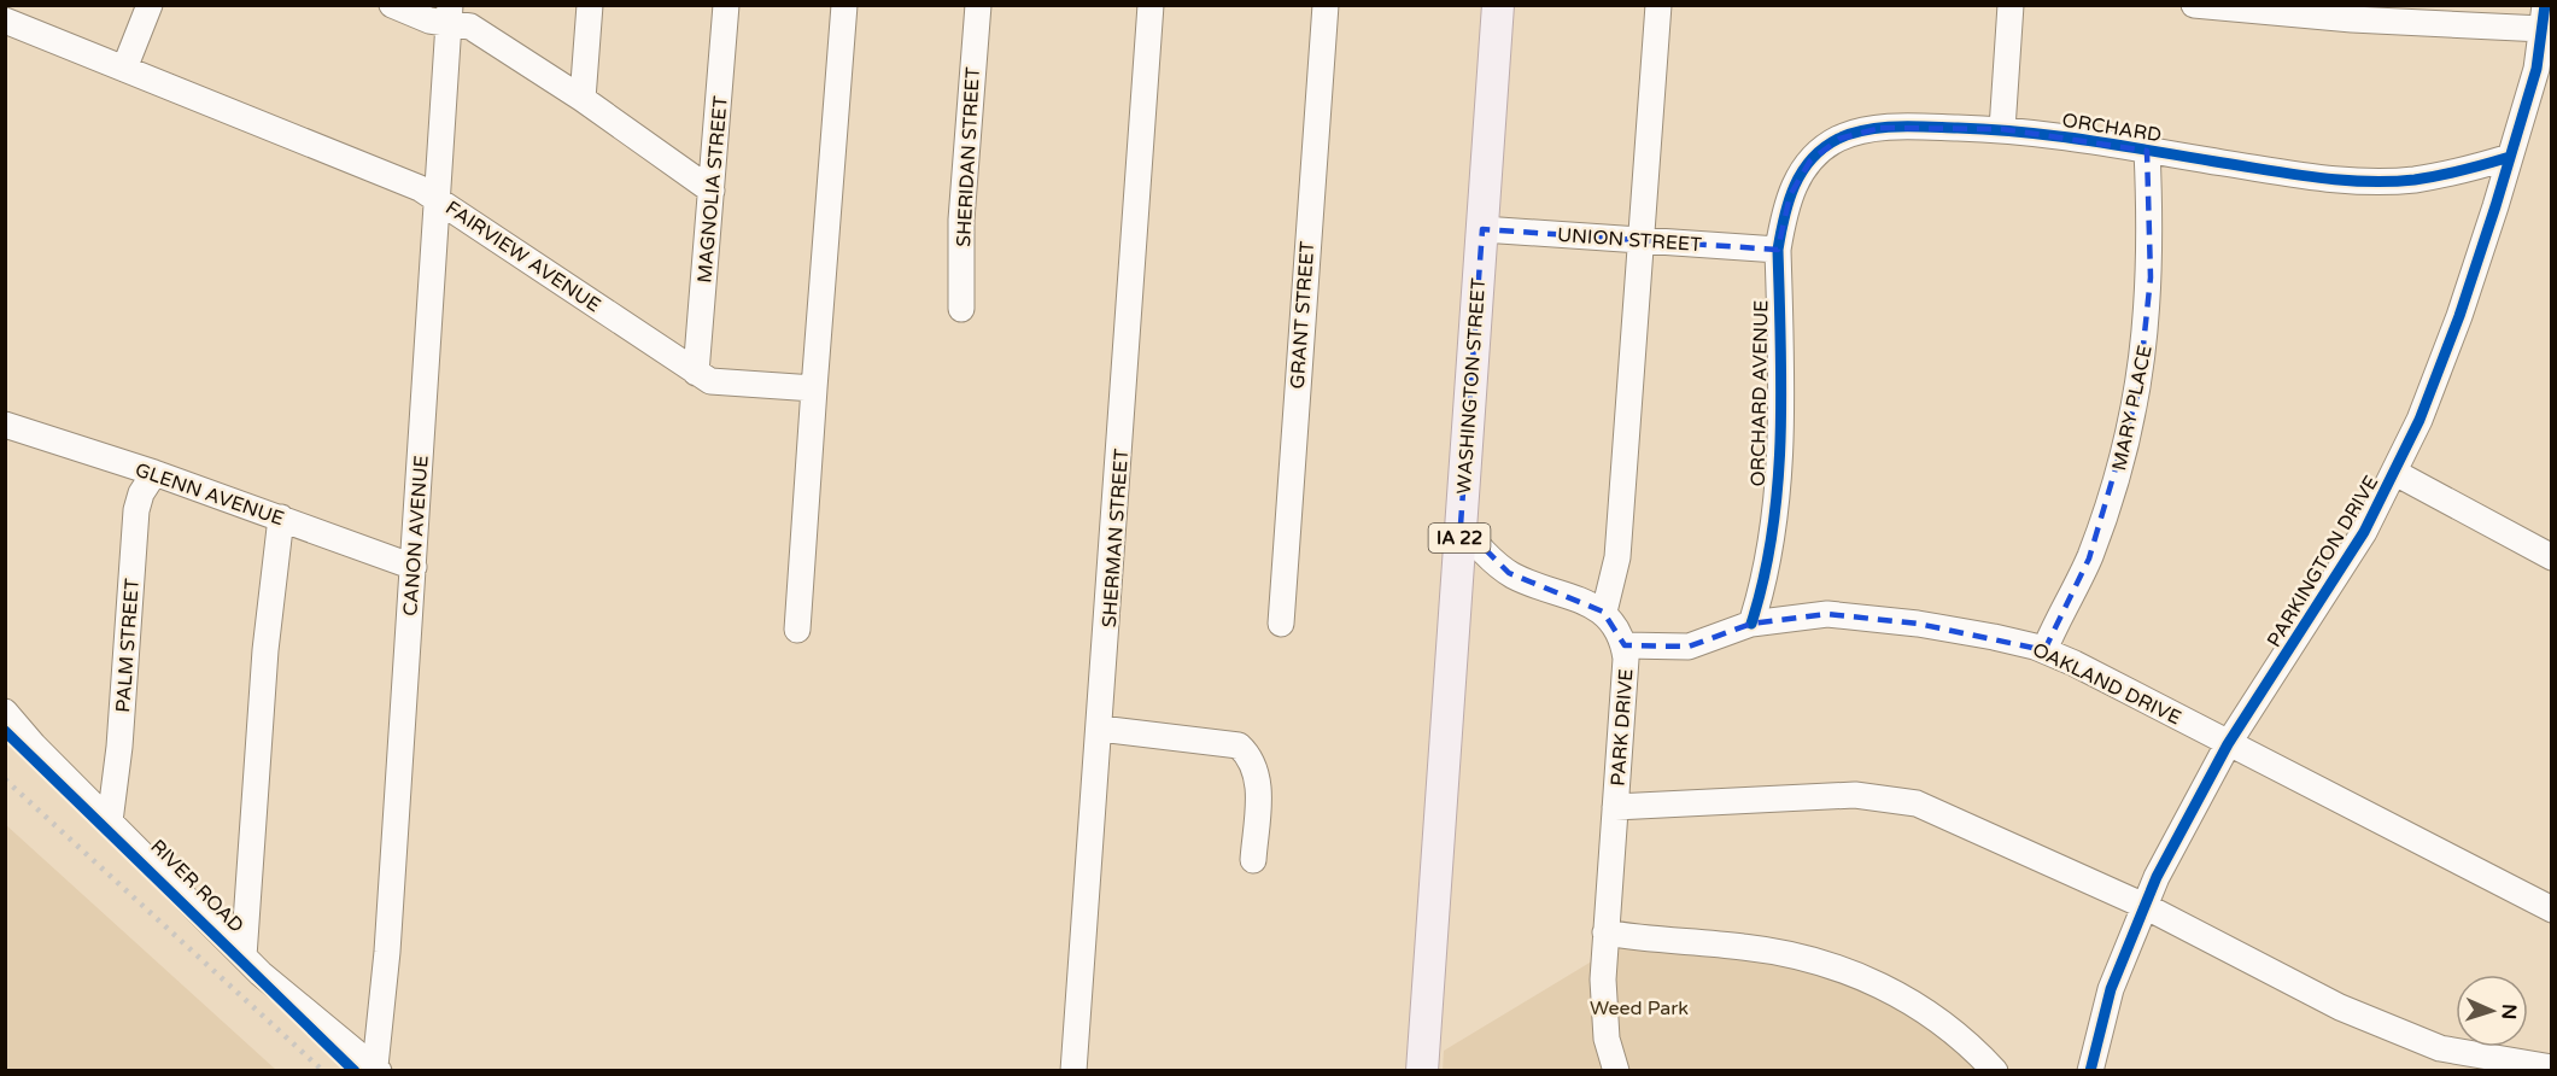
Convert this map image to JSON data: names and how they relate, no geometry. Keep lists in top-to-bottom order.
{
  "streets": {
    "main road": ["WASHINGTON STREET", "IA 22"],
    "street": [
      "ORCHARD",
      "SHERIDAN STREET",
      "MAGNOLIA STREET",
      "UNION STREET",
      "FAIRVIEW AVENUE",
      "GRANT STREET",
      "ORCHARD AVENUE",
      "MARY PLACE",
      "GLENN AVENUE",
      "CANON AVENUE",
      "SHERMAN STREET",
      "PARKINGTON DRIVE",
      "PALM STREET",
      "OAKLAND DRIVE",
      "PARK DRIVE",
      "RIVER ROAD"
    ]
  },
  "crossings": [
    ["ORCHARD", "UNION STREET"],
    ["ORCHARD", "ORCHARD AVENUE"],
    ["ORCHARD", "MARY PLACE"],
    ["ORCHARD", "PARKINGTON DRIVE"],
    ["MAGNOLIA STREET", "FAIRVIEW AVENUE"],
    ["UNION STREET", "WASHINGTON STREET"],
    ["UNION STREET", "ORCHARD AVENUE"],
    ["FAIRVIEW AVENUE", "CANON AVENUE"],
    ["ORCHARD AVENUE", "OAKLAND DRIVE"],
    ["MARY PLACE", "OAKLAND DRIVE"],
    ["GLENN AVENUE", "CANON AVENUE"],
    ["GLENN AVENUE", "PALM STREET"],
    ["CANON AVENUE", "RIVER ROAD"],
    ["PARKINGTON DRIVE", "OAKLAND DRIVE"],
    ["PALM STREET", "RIVER ROAD"],
    ["OAKLAND DRIVE", "PARK DRIVE"]
  ],
  "parks": ["Weed Park"],
  "north": "right"
}
